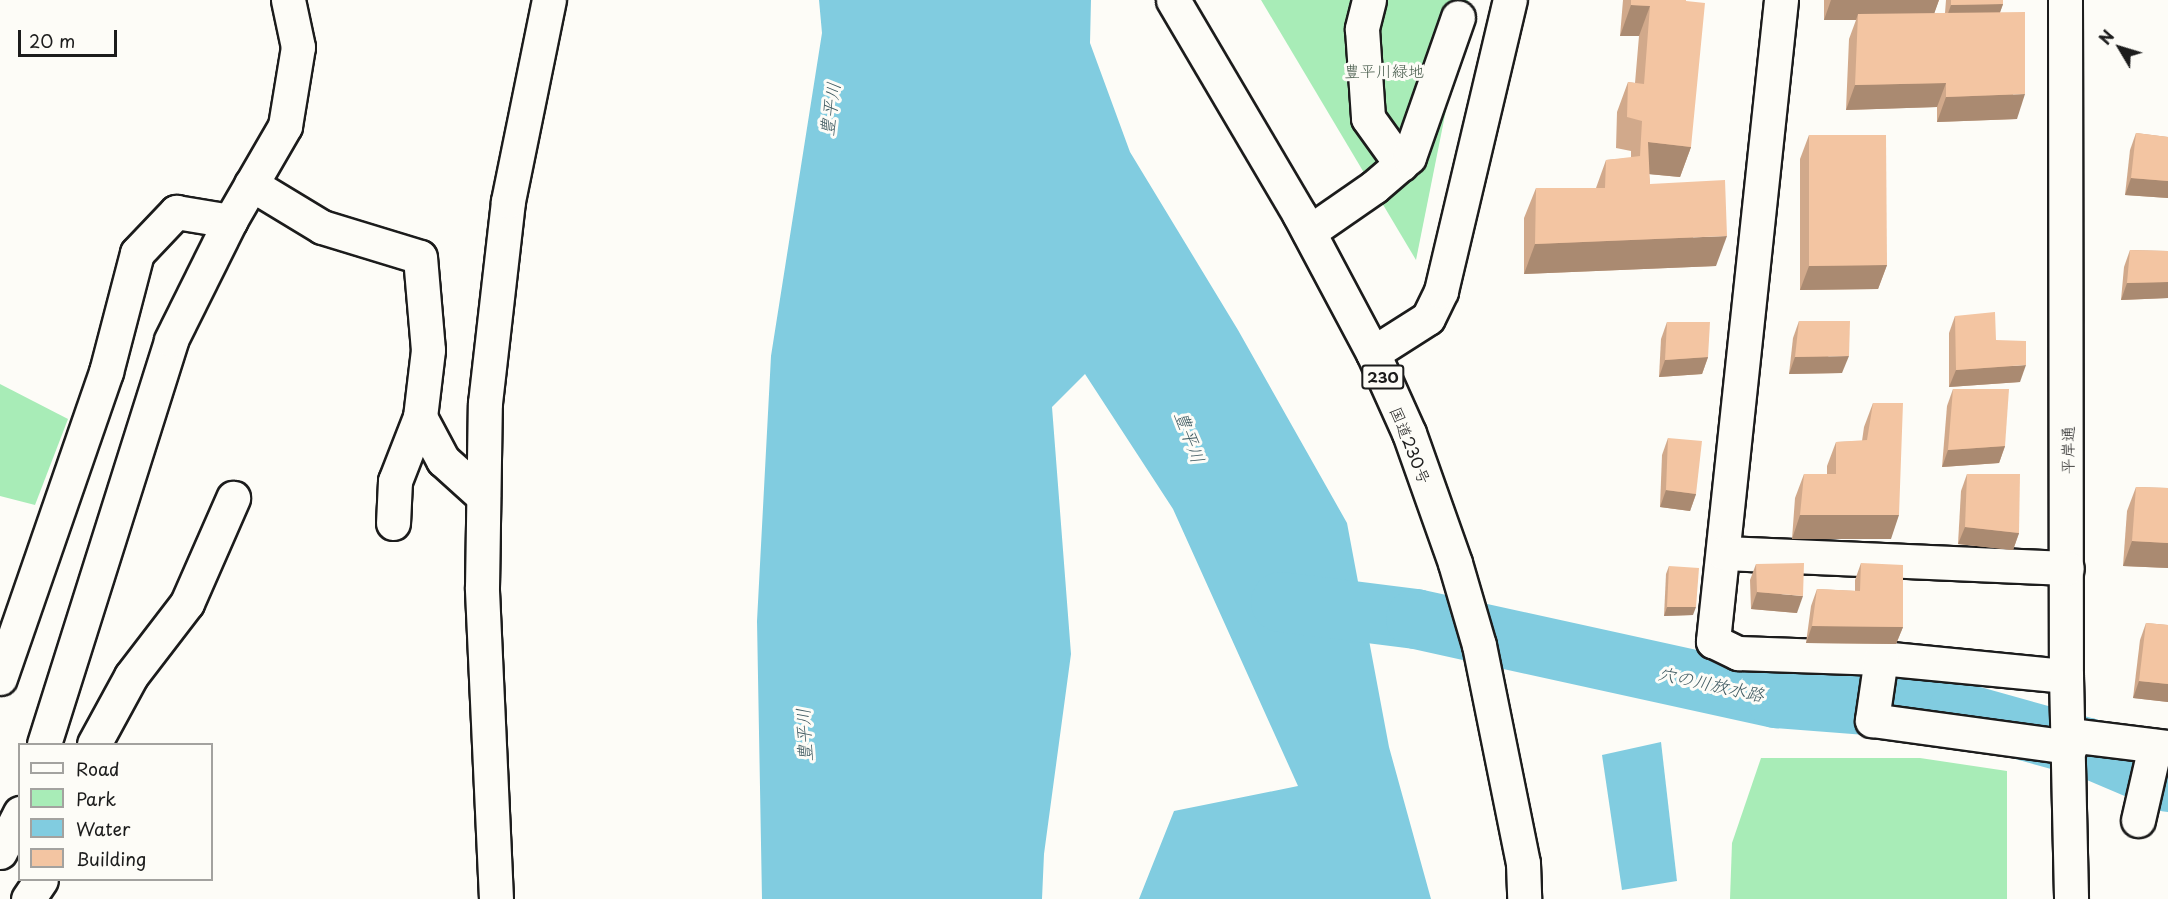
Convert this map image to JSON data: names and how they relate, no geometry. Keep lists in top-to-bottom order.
{
  "streets": {
    "main road": ["230", "国道230号", "平岸通"]
  },
  "water": ["豊平川", "穴の川放水路"],
  "parks": ["豊平川緑地"],
  "legend": [
    "Road",
    "Park",
    "Water",
    "Building"
  ],
  "scale_bar": "20 m",
  "north": "top left"
}
